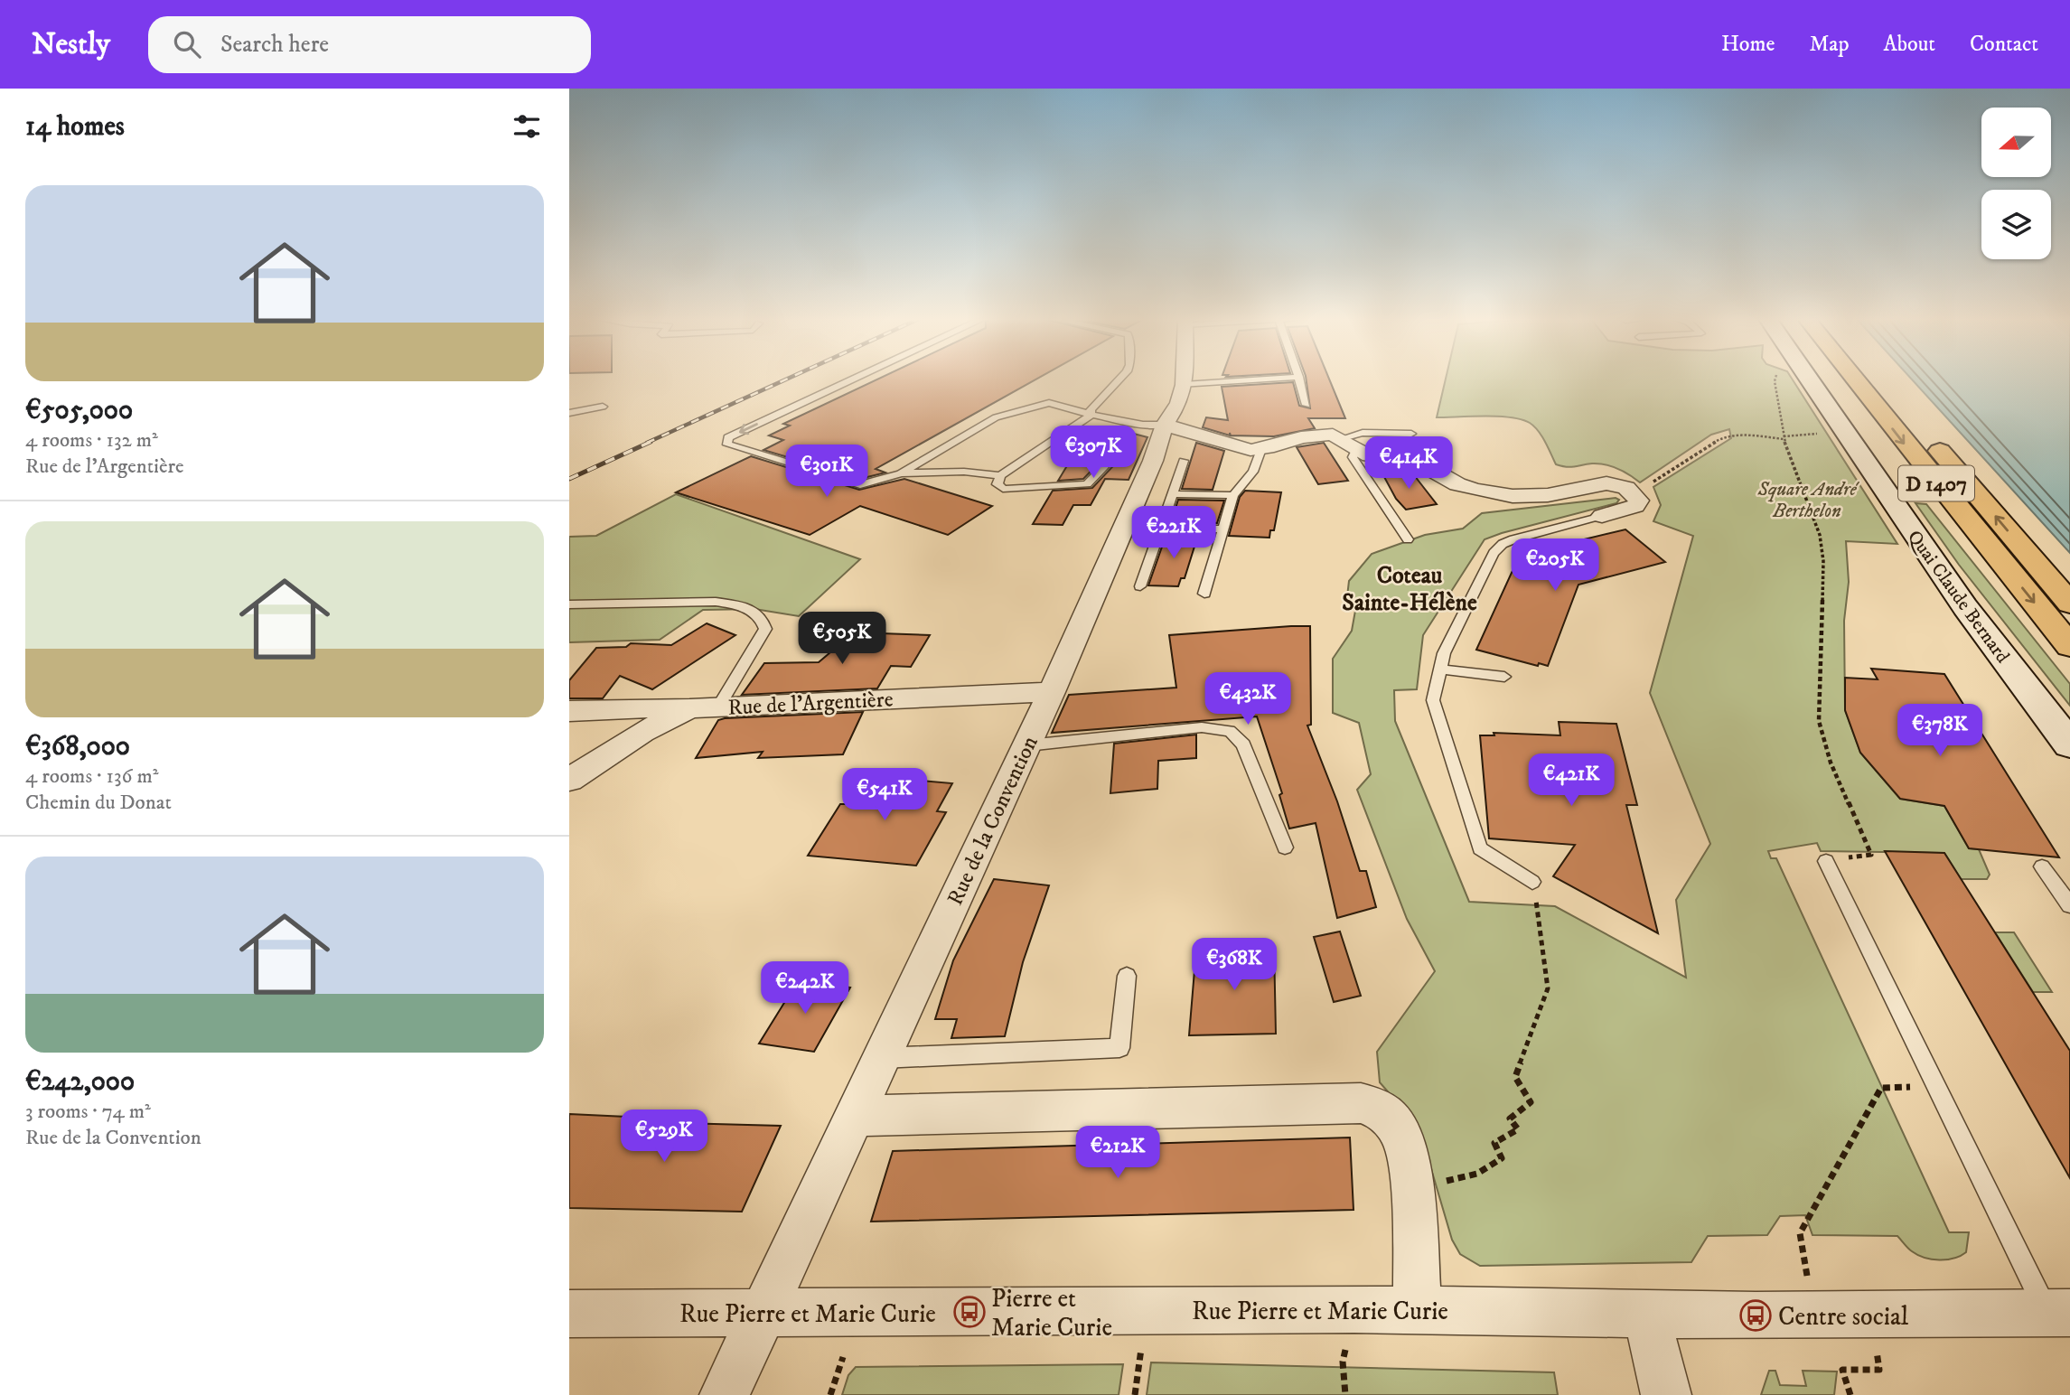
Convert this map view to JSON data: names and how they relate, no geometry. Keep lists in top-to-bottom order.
{
  "streets": {
    "highway": ["D 1407"],
    "main road": ["Quai Claude Bernard"],
    "street": ["Rue de l'Argentière", "Rue de la Convention", "Rue Pierre et Marie Curie"]
  },
  "crossings": [
    ["Rue de l'Argentière", "Rue de la Convention"],
    ["Rue de la Convention", "Rue Pierre et Marie Curie"]
  ],
  "districts": ["Coteau Sainte-Hélène"],
  "parks": ["Square André Berthelon"],
  "places": {
    "bus stop": ["Pierre et Marie Curie", "Centre social"]
  },
  "north": "left",
  "page": {
    "header": "Nestly",
    "search": "Search here",
    "nav": [
      "Home",
      "Map",
      "About",
      "Contact"
    ],
    "heading": "14 homes",
    "list": [
      {
        "name": "€505,000",
        "note": "4 rooms · 132 m² · Rue de l'Argentière"
      },
      {
        "name": "€368,000",
        "note": "4 rooms · 136 m² · Chemin du Donat"
      },
      {
        "name": "€242,000",
        "note": "3 rooms · 74 m² · Rue de la Convention"
      }
    ],
    "price": [
      "€307K",
      "€414K",
      "€301K",
      "€221K",
      "€205K",
      "€505K",
      "€432K",
      "€378K",
      "€421K",
      "€541K",
      "€368K",
      "€242K",
      "€529K",
      "€212K"
    ]
  }
}
